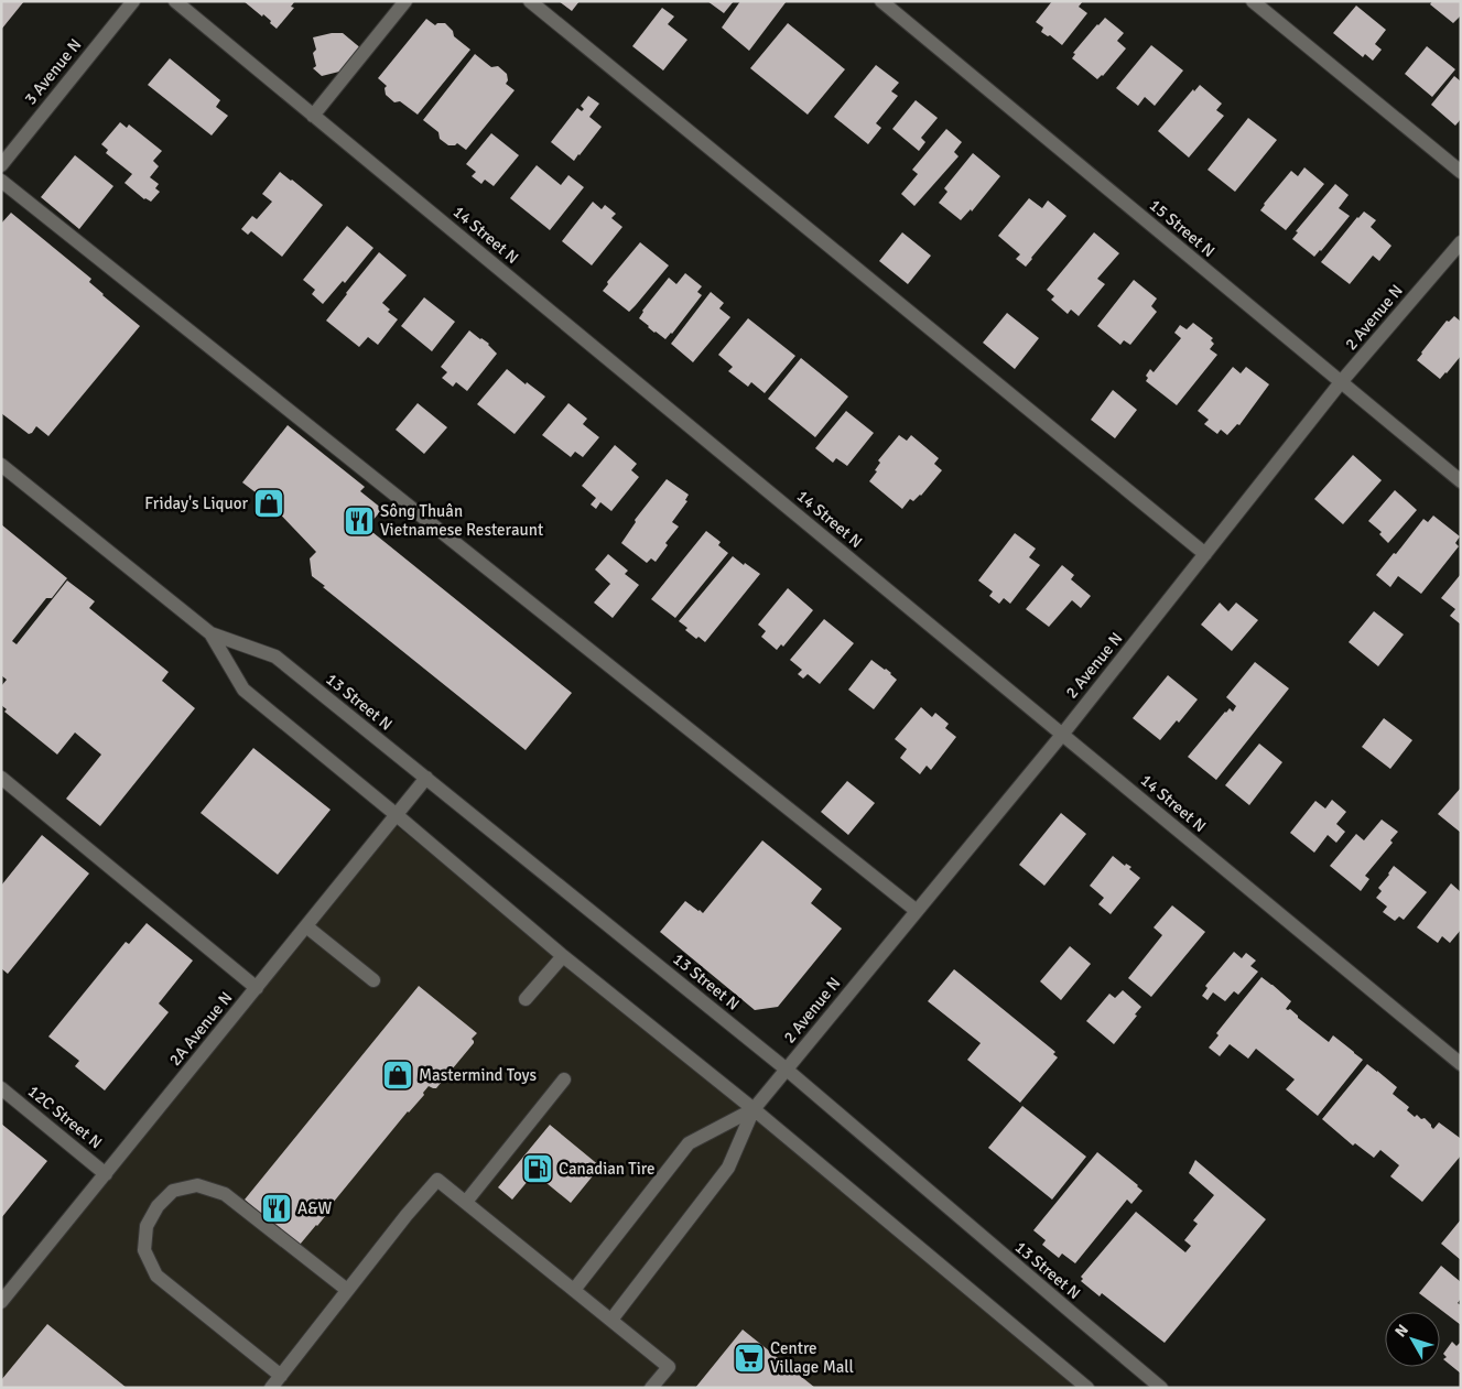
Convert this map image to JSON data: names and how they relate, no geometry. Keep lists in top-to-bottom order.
{
  "streets": {
    "street": [
      "3 Avenue N",
      "15 Street N",
      "14 Street N",
      "2 Avenue N",
      "13 Street N",
      "2A Avenue N",
      "12C Street N"
    ]
  },
  "crossings": [
    ["15 Street N", "2 Avenue N"],
    ["14 Street N", "2 Avenue N"],
    ["2 Avenue N", "13 Street N"],
    ["13 Street N", "2A Avenue N"],
    ["2A Avenue N", "12C Street N"]
  ],
  "places": {
    "shop": ["Friday's Liquor", "Mastermind Toys"],
    "restaurant": ["Sông Thuân Vietnamese Resteraunt", "A&W"],
    "fuel station": ["Canadian Tire"],
    "supermarket": ["Centre Village Mall"]
  },
  "north": "top left"
}
